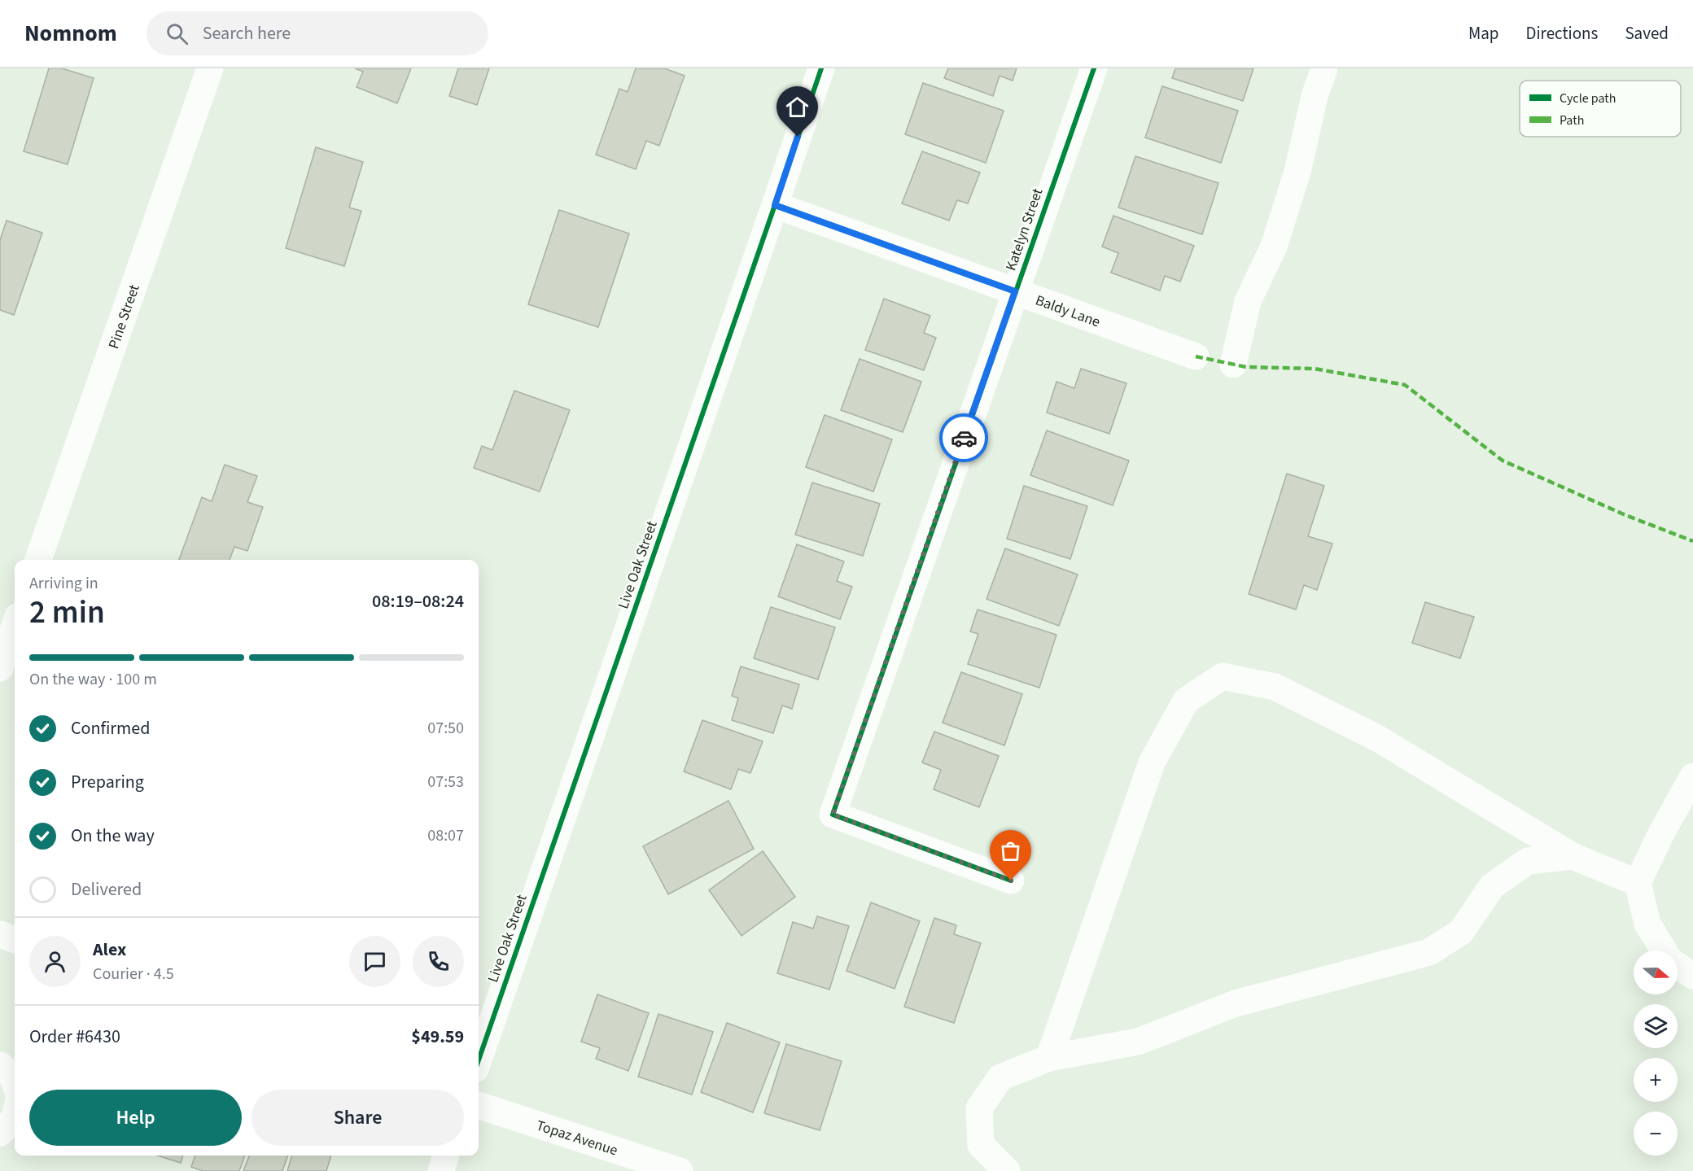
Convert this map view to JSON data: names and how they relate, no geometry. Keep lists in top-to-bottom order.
{
  "streets": {
    "street": [
      "Katelyn Street",
      "Baldy Lane",
      "Pine Street",
      "Live Oak Street",
      "Topaz Avenue"
    ]
  },
  "crossings": [
    ["Katelyn Street", "Baldy Lane"],
    ["Baldy Lane", "Live Oak Street"]
  ],
  "legend": ["Cycle path", "Path"],
  "north": "right",
  "page": {
    "header": "Nomnom",
    "search": "Search here",
    "nav": ["Map", "Directions", "Saved"],
    "heading": ["2 min", "Arriving in", "08:19–08:24"],
    "panel": [
      "Alex",
      "Courier · 4.5",
      "Order #6430",
      "$49.59"
    ],
    "bar": "On the way · 100 m",
    "list": [
      ["Confirmed", "07:50"],
      ["Preparing", "07:53"],
      ["On the way", "08:07"],
      "Delivered"
    ],
    "map_buttons": ["+", "−"],
    "buttons": ["Help", "Share"]
  }
}
